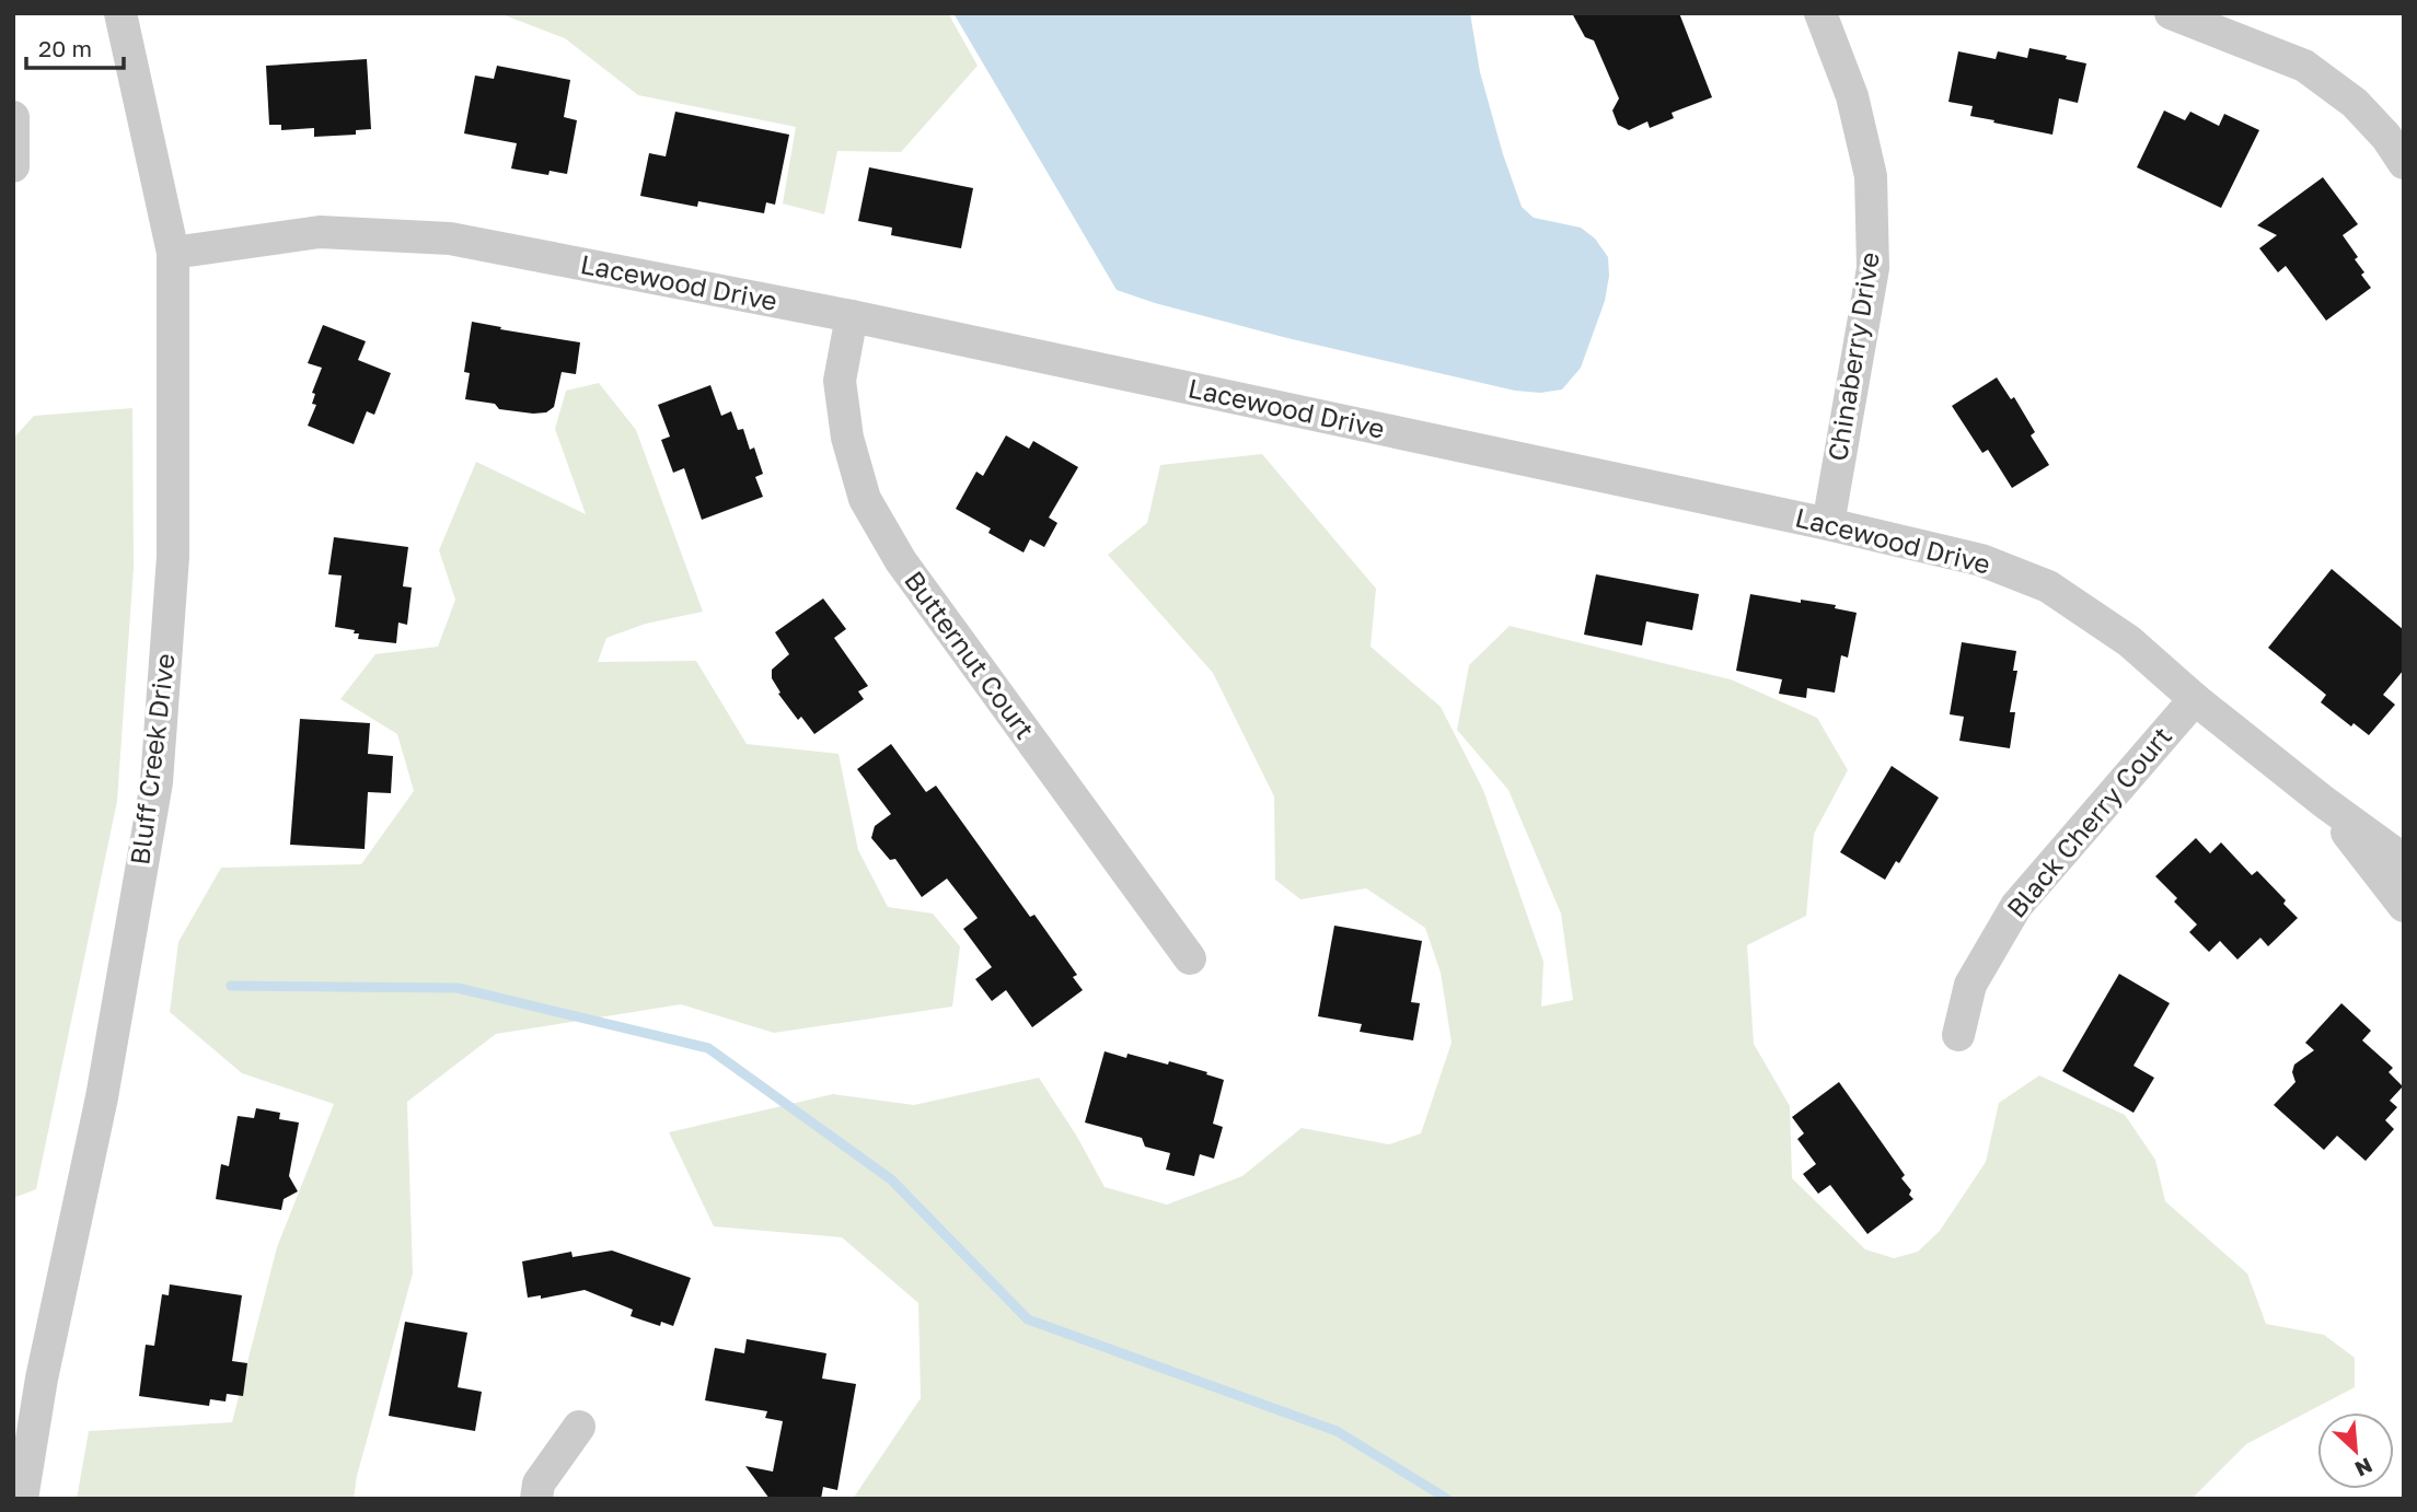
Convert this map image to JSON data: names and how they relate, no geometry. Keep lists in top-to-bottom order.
{
  "streets": {
    "street": [
      "Lacewood Drive",
      "Chinaberry Drive",
      "Butternut Court",
      "Bluff Creek Drive",
      "Black Cherry Court"
    ]
  },
  "crossings": [
    ["Lacewood Drive", "Chinaberry Drive"],
    ["Lacewood Drive", "Butternut Court"],
    ["Lacewood Drive", "Bluff Creek Drive"],
    ["Lacewood Drive", "Black Cherry Court"]
  ],
  "scale_bar": "20 m",
  "north": "bottom right"
}
